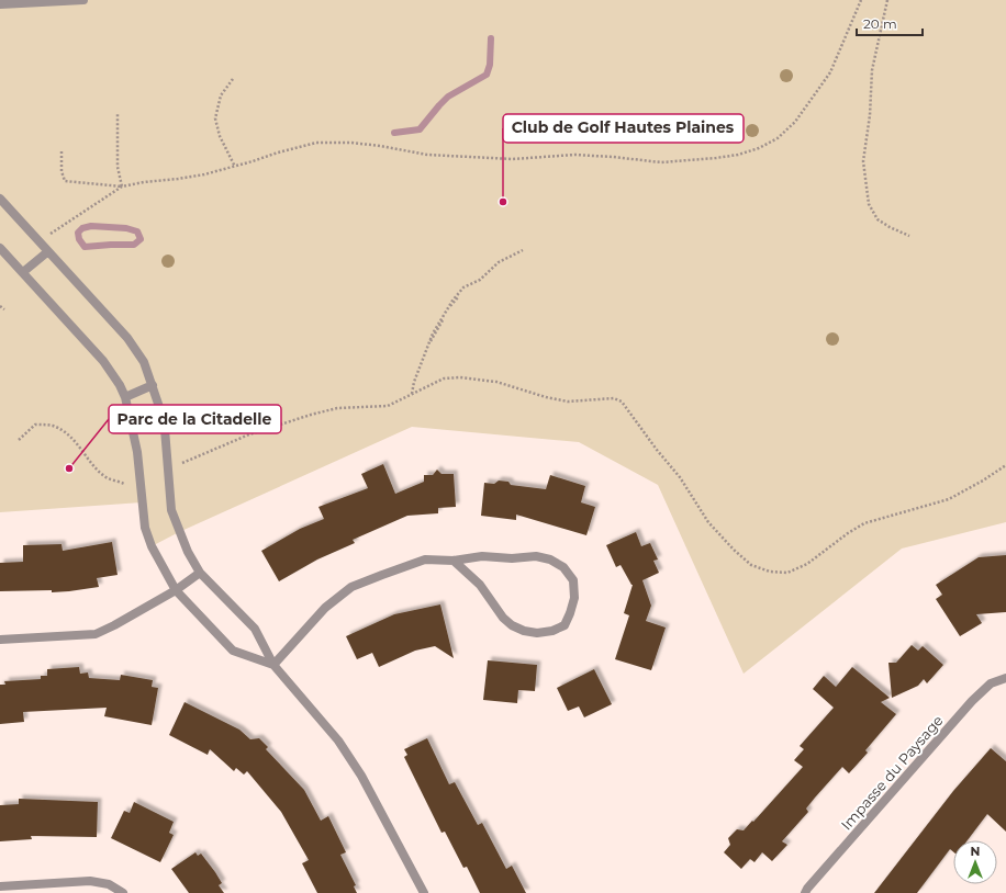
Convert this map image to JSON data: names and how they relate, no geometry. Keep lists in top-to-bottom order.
{
  "streets": {
    "street": ["Impasse du Paysage"]
  },
  "places": ["Club de Golf Hautes Plaines", "Parc de la Citadelle"],
  "scale_bar": "20 m",
  "north": "top"
}
